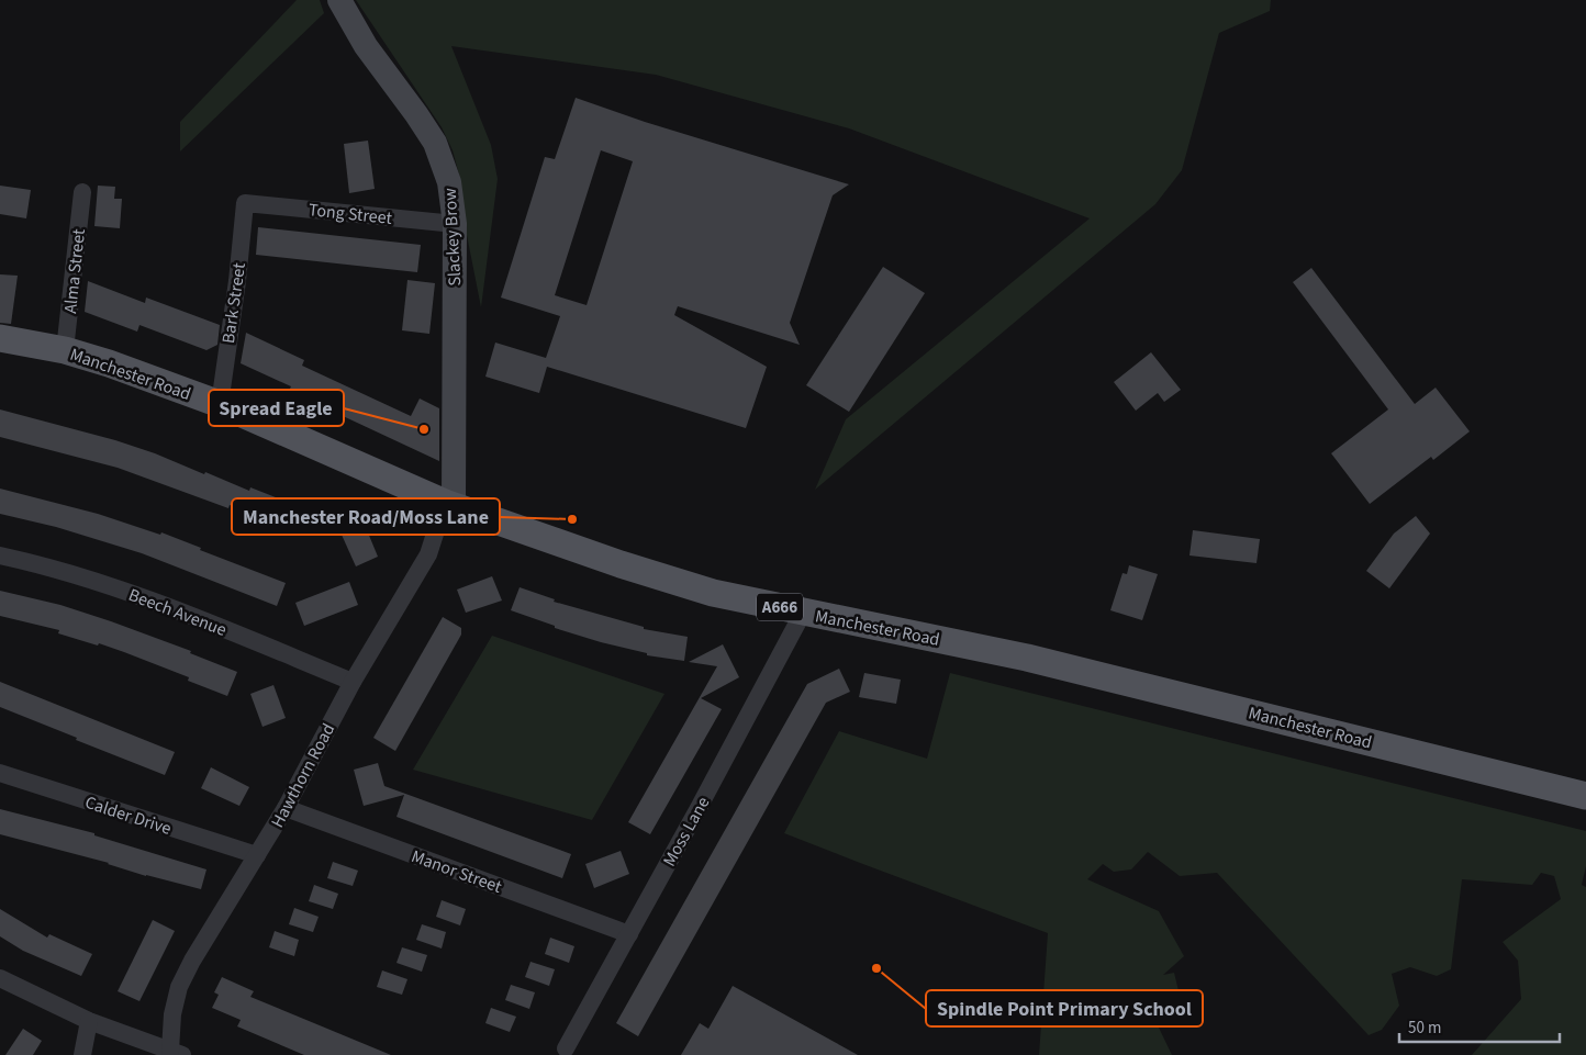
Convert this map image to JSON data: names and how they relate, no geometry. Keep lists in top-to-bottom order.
{
  "streets": {
    "main road": ["Manchester Road", "A666"],
    "street": [
      "Tong Street",
      "Slackey Brow",
      "Alma Street",
      "Bark Street",
      "Beech Avenue",
      "Hawthorn Road",
      "Calder Drive",
      "Moss Lane",
      "Manor Street"
    ]
  },
  "crossings": [
    ["Tong Street", "Slackey Brow"],
    ["Tong Street", "Bark Street"],
    ["Slackey Brow", "Manchester Road"],
    ["Slackey Brow", "Hawthorn Road"],
    ["Alma Street", "Manchester Road"],
    ["Bark Street", "Manchester Road"],
    ["Manchester Road", "Hawthorn Road"],
    ["Manchester Road", "Moss Lane"],
    ["Beech Avenue", "Hawthorn Road"],
    ["Hawthorn Road", "Calder Drive"],
    ["Hawthorn Road", "Manor Street"],
    ["Moss Lane", "Manor Street"]
  ],
  "places": ["Spread Eagle", "Manchester Road/Moss Lane", "Spindle Point Primary School"],
  "scale_bar": "50 m"
}
